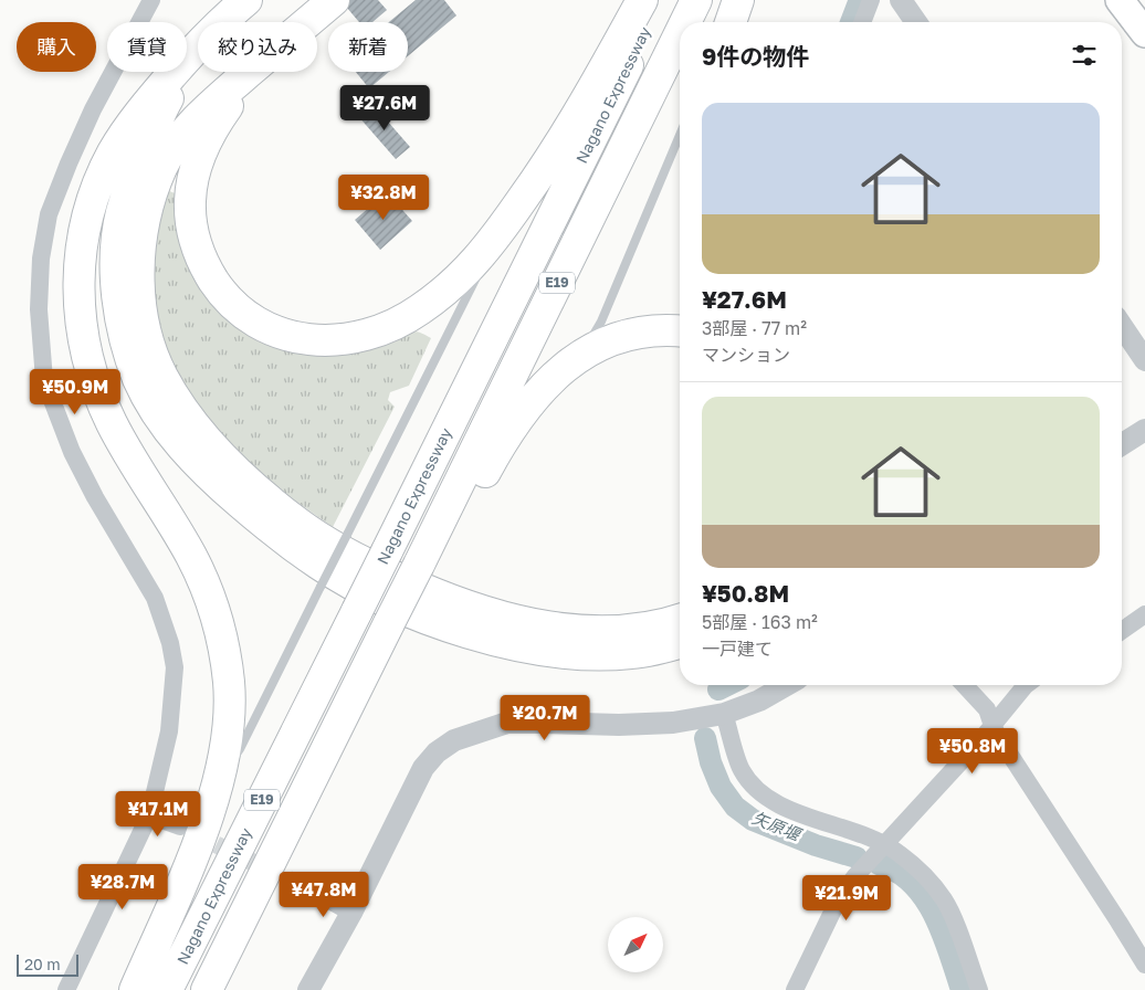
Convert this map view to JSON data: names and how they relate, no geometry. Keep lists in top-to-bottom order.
{
  "streets": {
    "highway": ["Nagano Expressway", "E19"]
  },
  "water": ["矢原堰"],
  "scale_bar": "20 m",
  "north": "top right",
  "page": {
    "chip": [
      "購入",
      "賃貸",
      "絞り込み",
      "新着"
    ],
    "heading": "9件の物件",
    "price": [
      "¥27.6M",
      "¥32.8M",
      "¥50.9M",
      "¥20.7M",
      "¥50.8M",
      "¥17.1M",
      "¥28.7M",
      "¥47.8M",
      "¥21.9M"
    ],
    "list": [
      {
        "name": "¥27.6M",
        "note": "3部屋 · 77 m² · マンション"
      },
      {
        "name": "¥50.8M",
        "note": "5部屋 · 163 m² · 一戸建て"
      }
    ],
    "scale": "20 m"
  }
}
